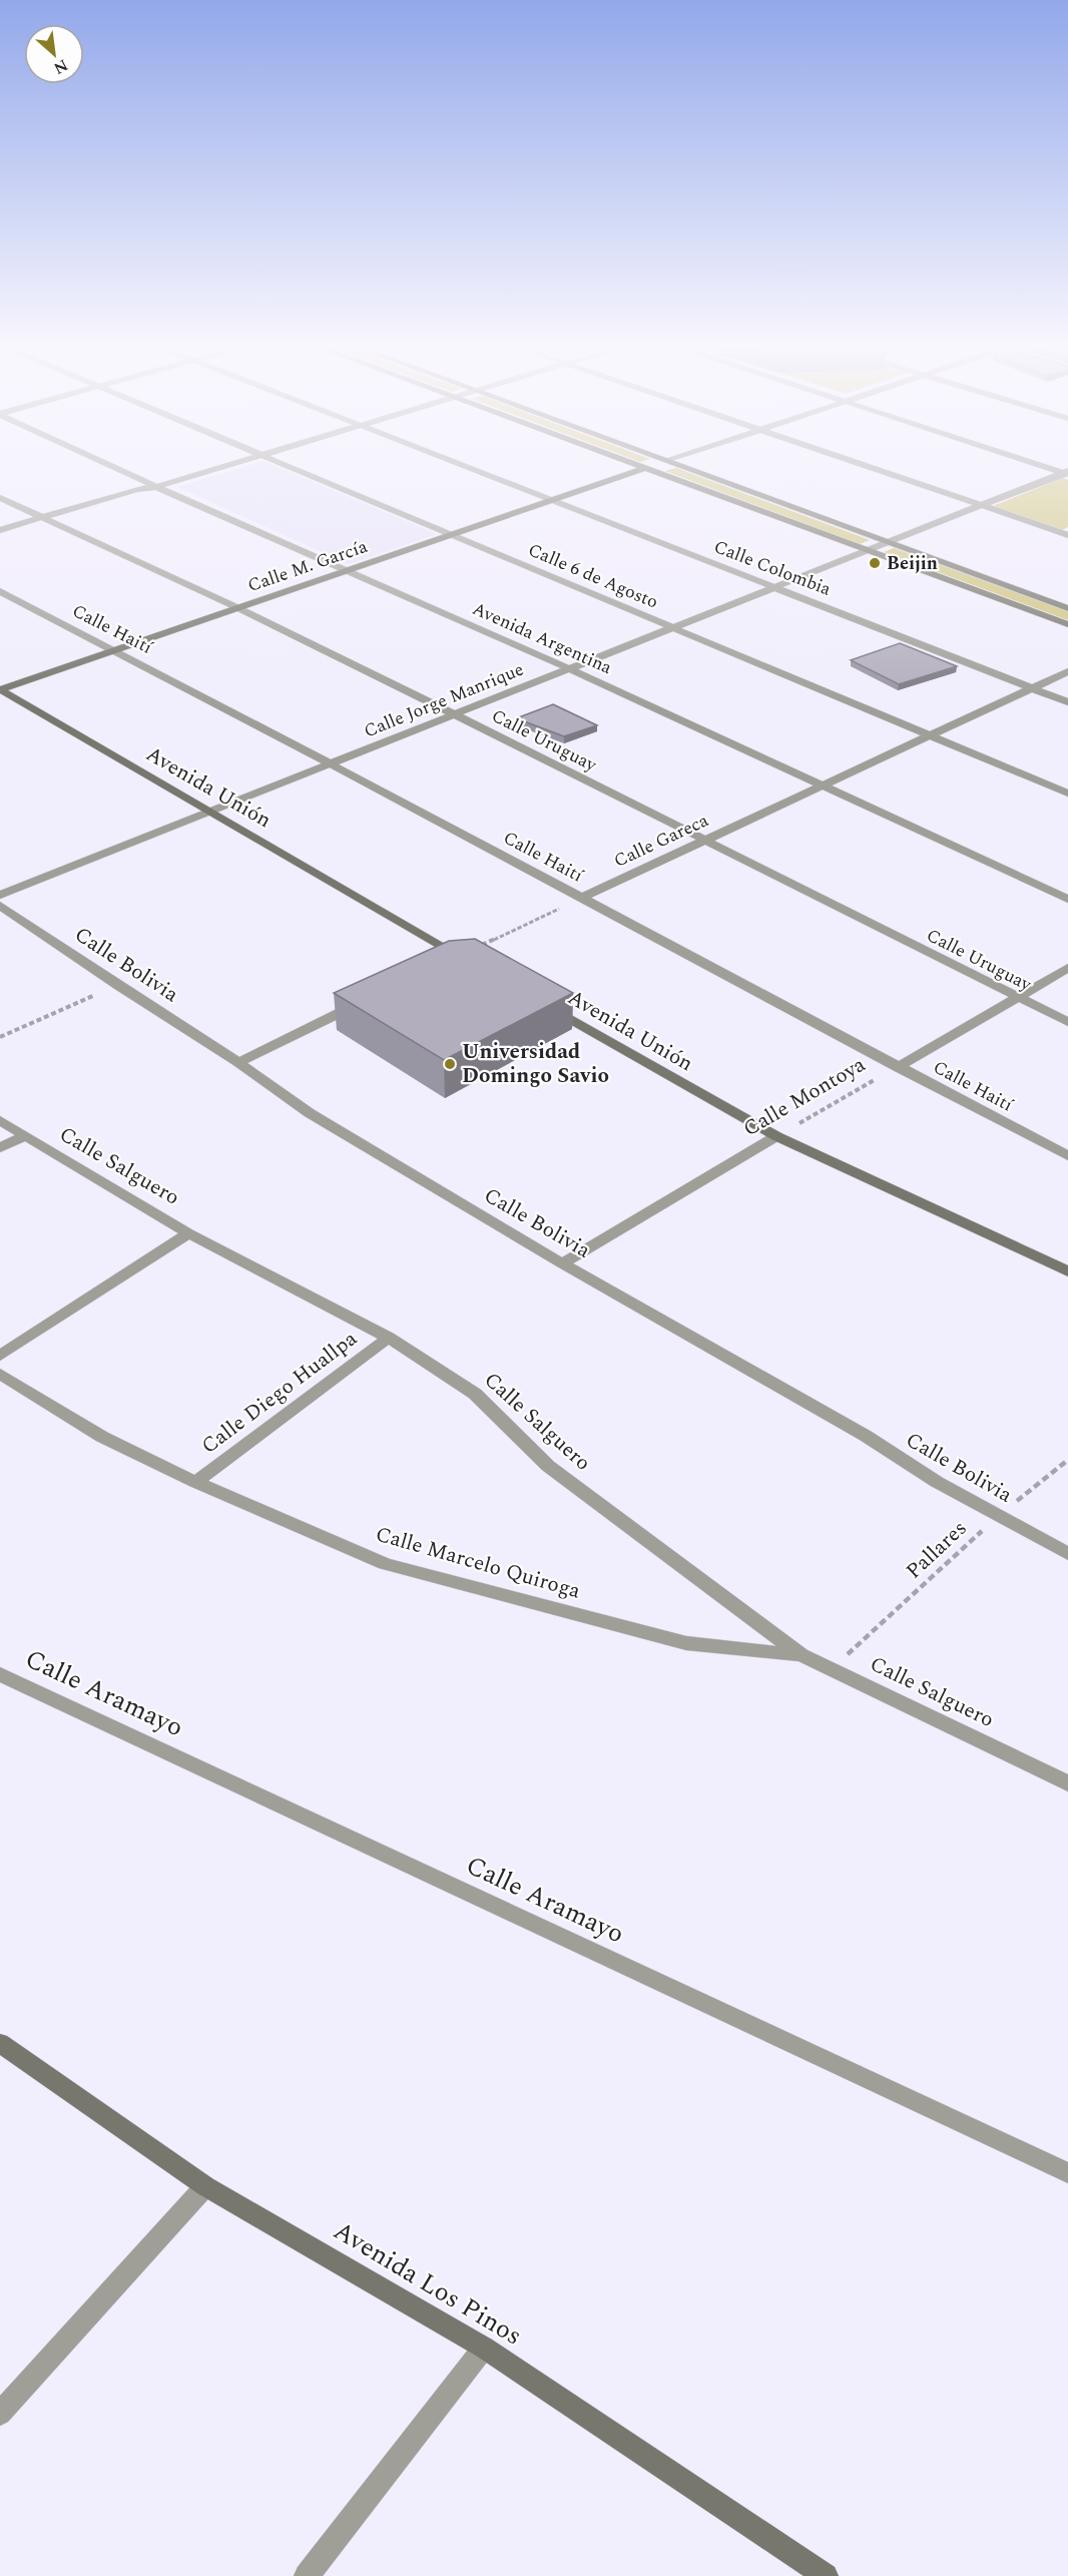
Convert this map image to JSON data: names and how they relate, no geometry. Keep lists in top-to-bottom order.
{
  "streets": {
    "main road": ["Calle M. García", "Avenida Unión", "Avenida Los Pinos"],
    "street": [
      "Calle Colombia",
      "Calle 6 de Agosto",
      "Calle Haití",
      "Avenida Argentina",
      "Calle Jorge Manrique",
      "Calle Uruguay",
      "Calle Gareca",
      "Calle Bolivia",
      "Calle Montoya",
      "Calle Salguero",
      "Calle Diego Huallpa",
      "Calle Marcelo Quiroga",
      "Calle Aramayo"
    ],
    "path": ["Pallares"]
  },
  "crossings": [
    ["Calle M. García", "Calle Colombia"],
    ["Calle M. García", "Calle 6 de Agosto"],
    ["Calle M. García", "Calle Haití"],
    ["Calle M. García", "Avenida Argentina"],
    ["Calle M. García", "Calle Uruguay"],
    ["Calle M. García", "Avenida Unión"],
    ["Calle Colombia", "Calle Jorge Manrique"],
    ["Calle Colombia", "Calle Gareca"],
    ["Calle 6 de Agosto", "Calle Jorge Manrique"],
    ["Calle 6 de Agosto", "Calle Gareca"],
    ["Calle Haití", "Calle Jorge Manrique"],
    ["Calle Haití", "Calle Gareca"],
    ["Calle Haití", "Calle Montoya"],
    ["Avenida Argentina", "Calle Jorge Manrique"],
    ["Avenida Argentina", "Calle Gareca"],
    ["Calle Jorge Manrique", "Calle Uruguay"],
    ["Calle Jorge Manrique", "Avenida Unión"],
    ["Calle Uruguay", "Calle Gareca"],
    ["Calle Uruguay", "Calle Montoya"],
    ["Avenida Unión", "Calle Montoya"],
    ["Calle Bolivia", "Calle Montoya"],
    ["Calle Bolivia", "Pallares"],
    ["Calle Salguero", "Calle Diego Huallpa"],
    ["Calle Salguero", "Pallares"],
    ["Calle Salguero", "Calle Marcelo Quiroga"],
    ["Calle Diego Huallpa", "Calle Marcelo Quiroga"]
  ],
  "places": ["Beijin", "Universidad Domingo Savio"],
  "north": "bottom right"
}
